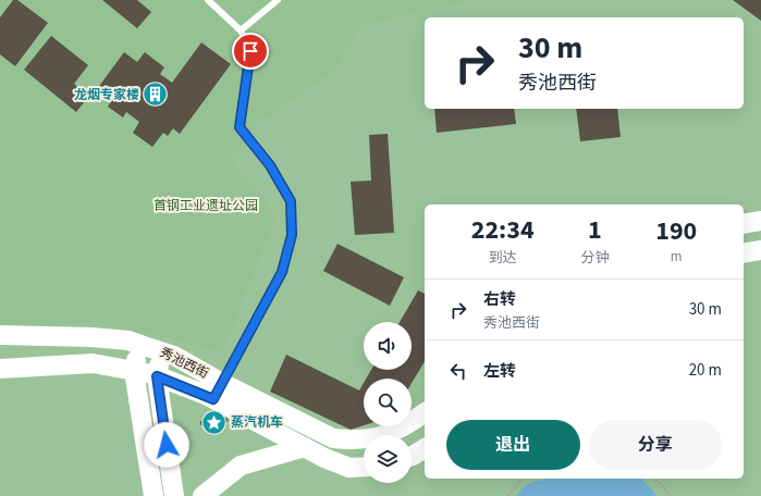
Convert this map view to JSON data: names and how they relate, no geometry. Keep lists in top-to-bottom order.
{
  "streets": {
    "street": ["秀池西街"]
  },
  "parks": ["首钢工业遗址公园"],
  "places": {
    "building": ["龙烟专家楼"],
    "place": ["蒸汽机车"]
  },
  "page": {
    "turn": ["30 m", "秀池西街"],
    "eta": [
      "22:34",
      "到达",
      "1",
      "分钟",
      "190",
      "m"
    ],
    "list": [
      {
        "name": "右转",
        "note": "秀池西街",
        "value": "30 m"
      },
      {
        "name": "左转",
        "value": "20 m"
      }
    ],
    "buttons": ["退出", "分享"]
  }
}
